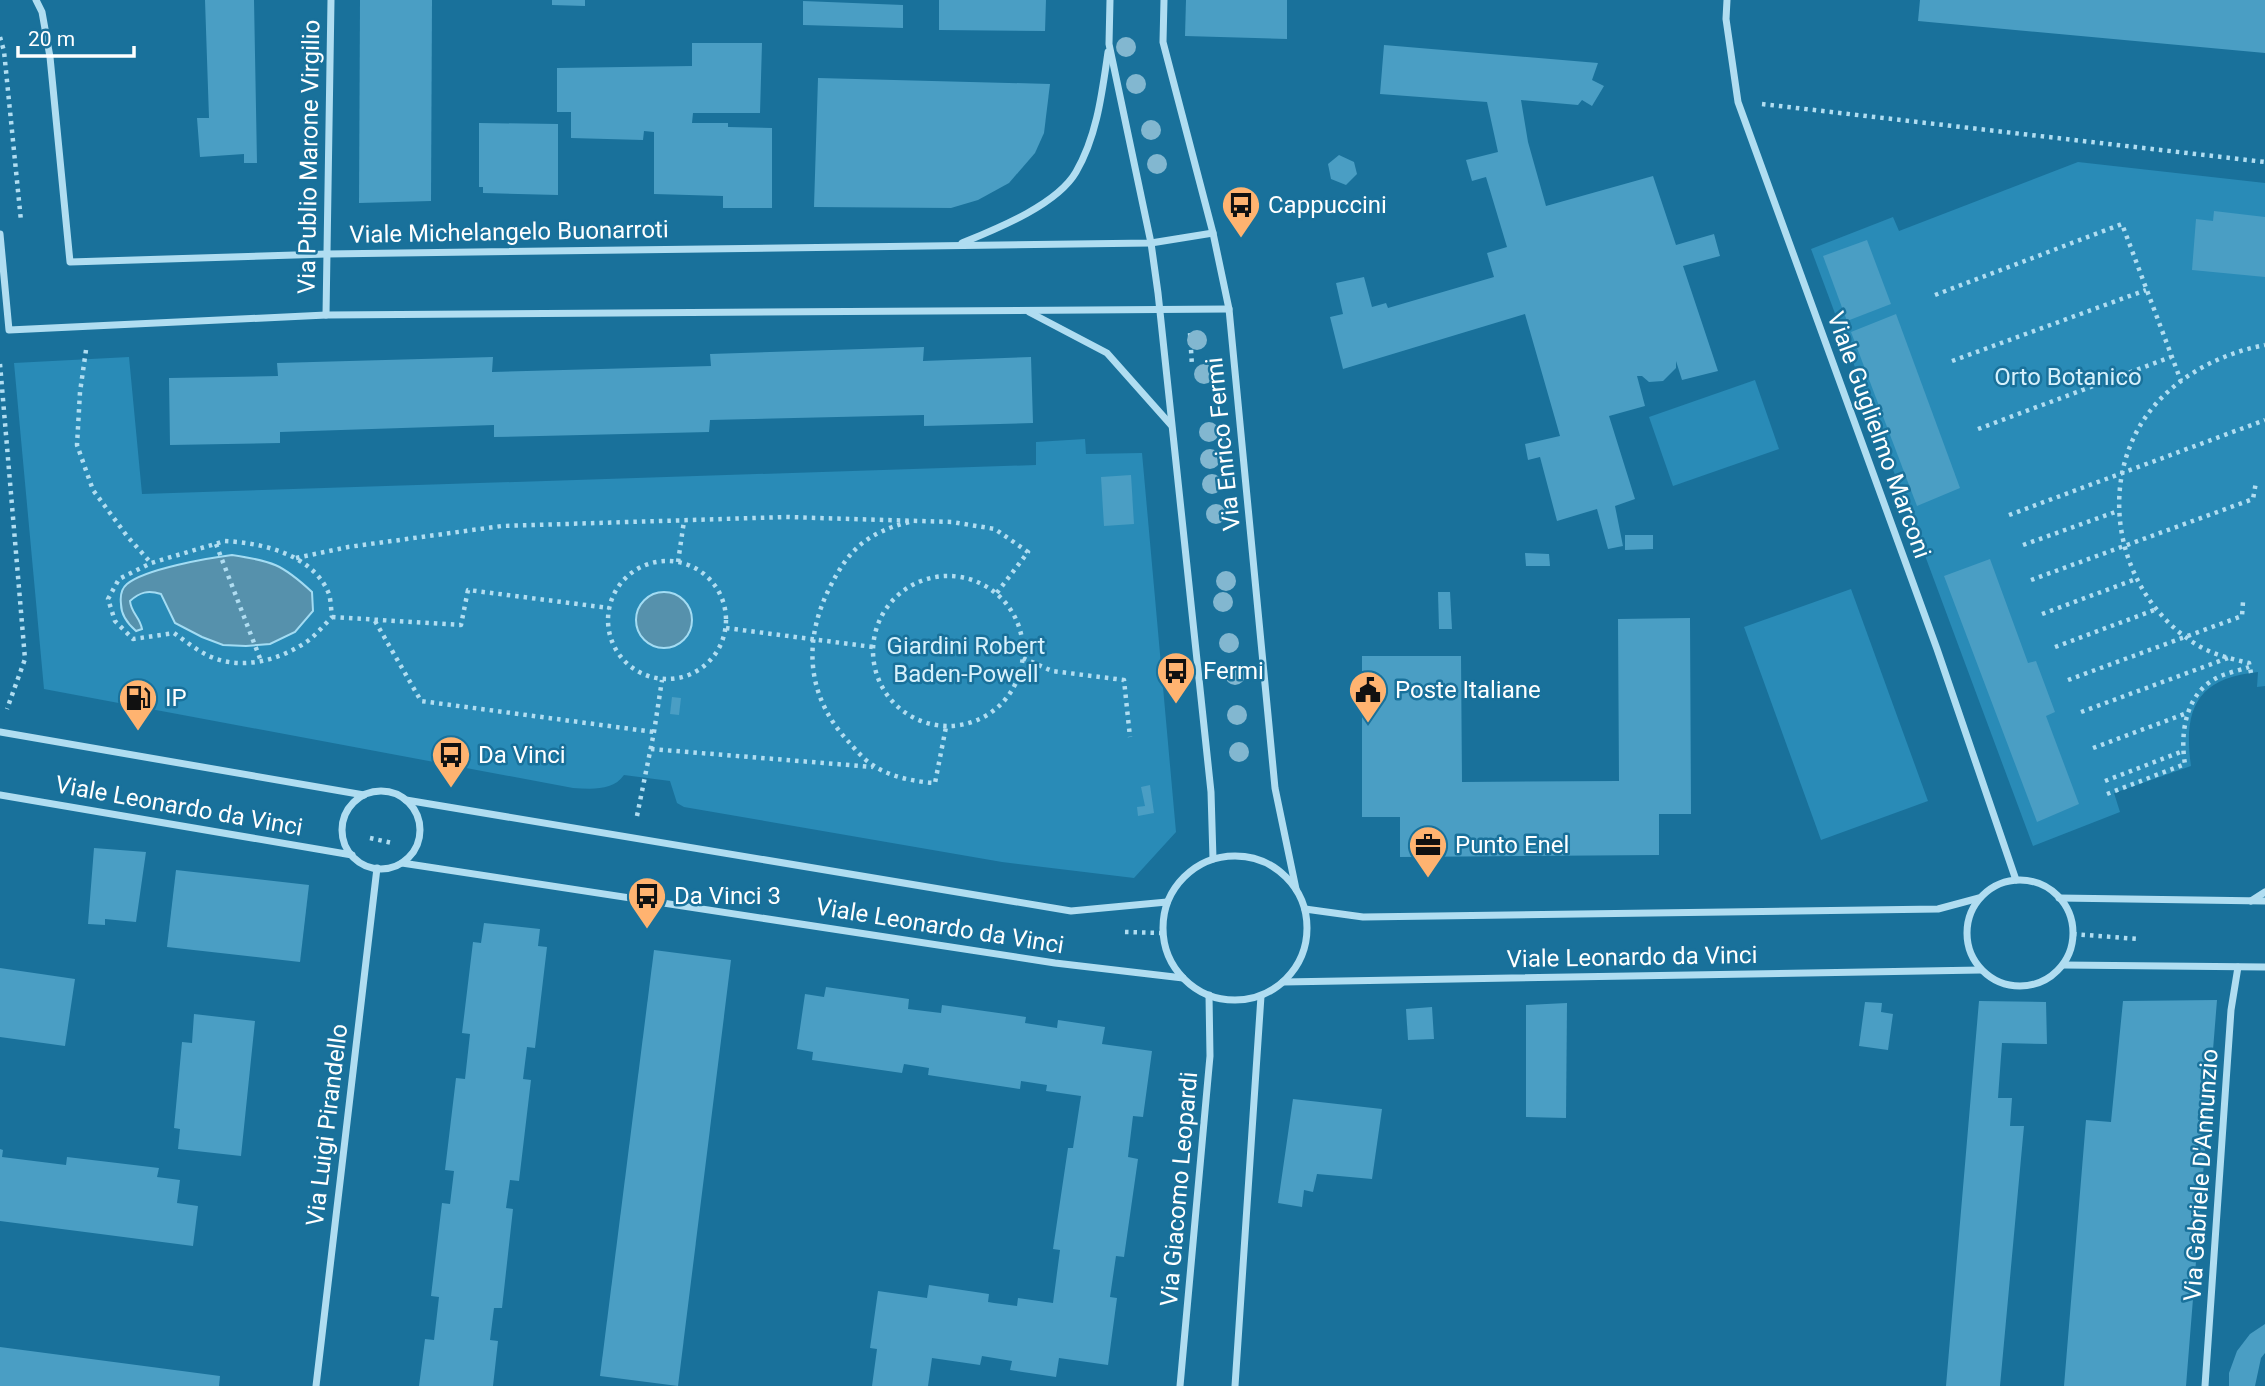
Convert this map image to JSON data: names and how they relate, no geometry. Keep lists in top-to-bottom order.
{
  "streets": {
    "street": [
      "Via Publio Marone Virgilio",
      "Viale Michelangelo Buonarroti",
      "Viale Guglielmo Marconi",
      "Via Enrico Fermi",
      "Viale Leonardo da Vinci",
      "Via Luigi Pirandello",
      "Via Gabriele D'Annunzio",
      "Via Giacomo Leopardi"
    ]
  },
  "crossings": [
    ["Via Publio Marone Virgilio", "Viale Michelangelo Buonarroti"],
    ["Viale Michelangelo Buonarroti", "Via Enrico Fermi"],
    ["Viale Guglielmo Marconi", "Viale Leonardo da Vinci"],
    ["Via Enrico Fermi", "Viale Leonardo da Vinci"],
    ["Via Enrico Fermi", "Via Giacomo Leopardi"],
    ["Viale Leonardo da Vinci", "Via Luigi Pirandello"],
    ["Viale Leonardo da Vinci", "Via Giacomo Leopardi"]
  ],
  "parks": ["Orto Botanico", "Giardini Robert Baden-Powell"],
  "places": {
    "bus stop": [
      "Cappuccini",
      "Fermi",
      "Da Vinci",
      "Da Vinci 3"
    ],
    "public building": ["Poste Italiane"],
    "fuel station": ["IP"],
    "office": ["Punto Enel"]
  },
  "scale_bar": "20 m"
}
